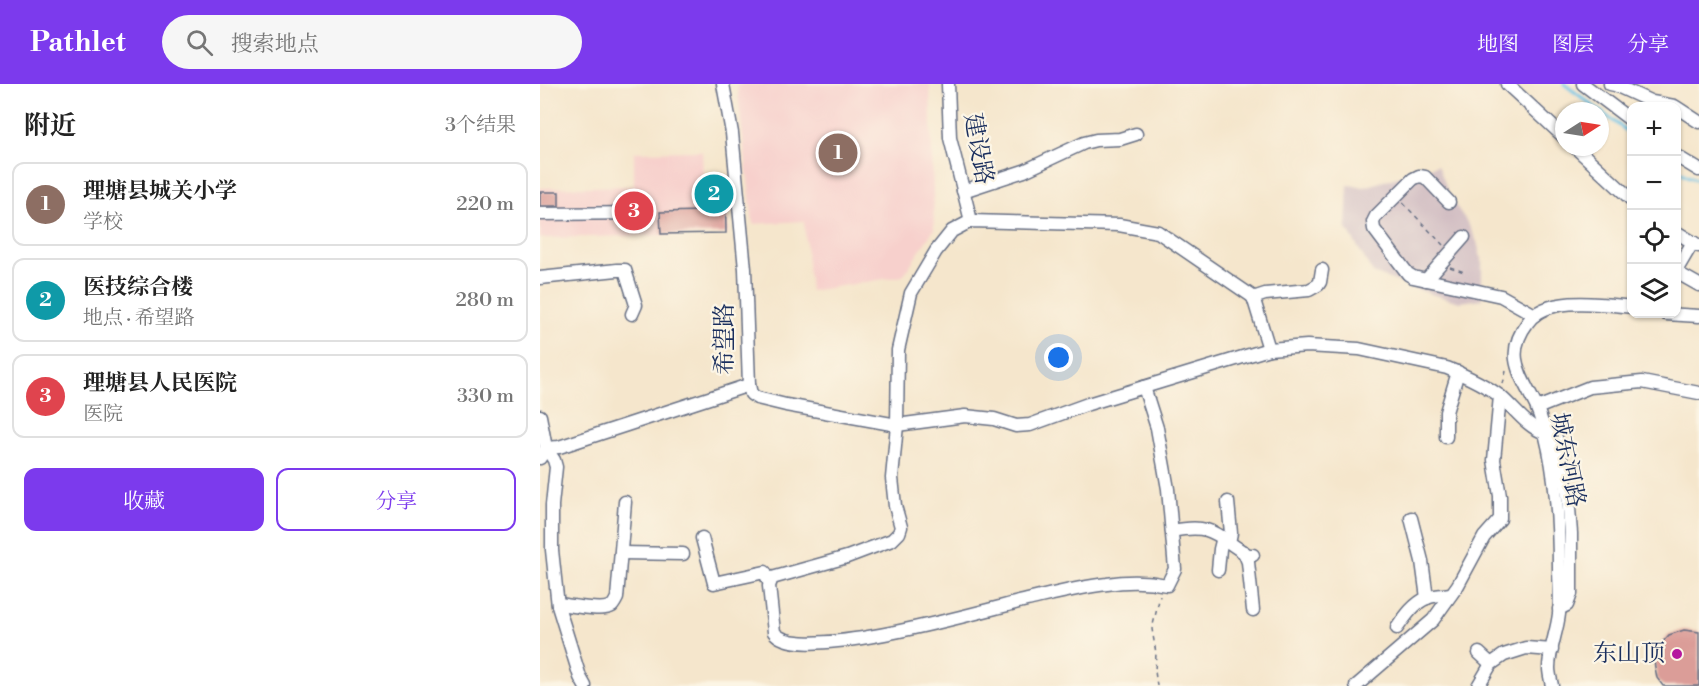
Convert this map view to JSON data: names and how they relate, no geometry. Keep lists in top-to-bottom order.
{
  "streets": {
    "street": ["建设路", "希望路", "城东河路"]
  },
  "places": ["东山顶"],
  "north": "right",
  "page": {
    "header": "Pathlet",
    "search": "搜索地点",
    "nav": ["地图", "图层", "分享"],
    "heading": ["附近", "3个结果"],
    "map_buttons": ["+", "−"],
    "pins": ["1", "2", "3"],
    "list": [
      {
        "mark": "1",
        "name": "理塘县城关小学",
        "note": "学校",
        "value": "220 m"
      },
      {
        "mark": "2",
        "name": "医技综合楼",
        "note": "地点 · 希望路",
        "value": "280 m"
      },
      {
        "mark": "3",
        "name": "理塘县人民医院",
        "note": "医院",
        "value": "330 m"
      }
    ],
    "buttons": ["收藏", "分享"]
  }
}
